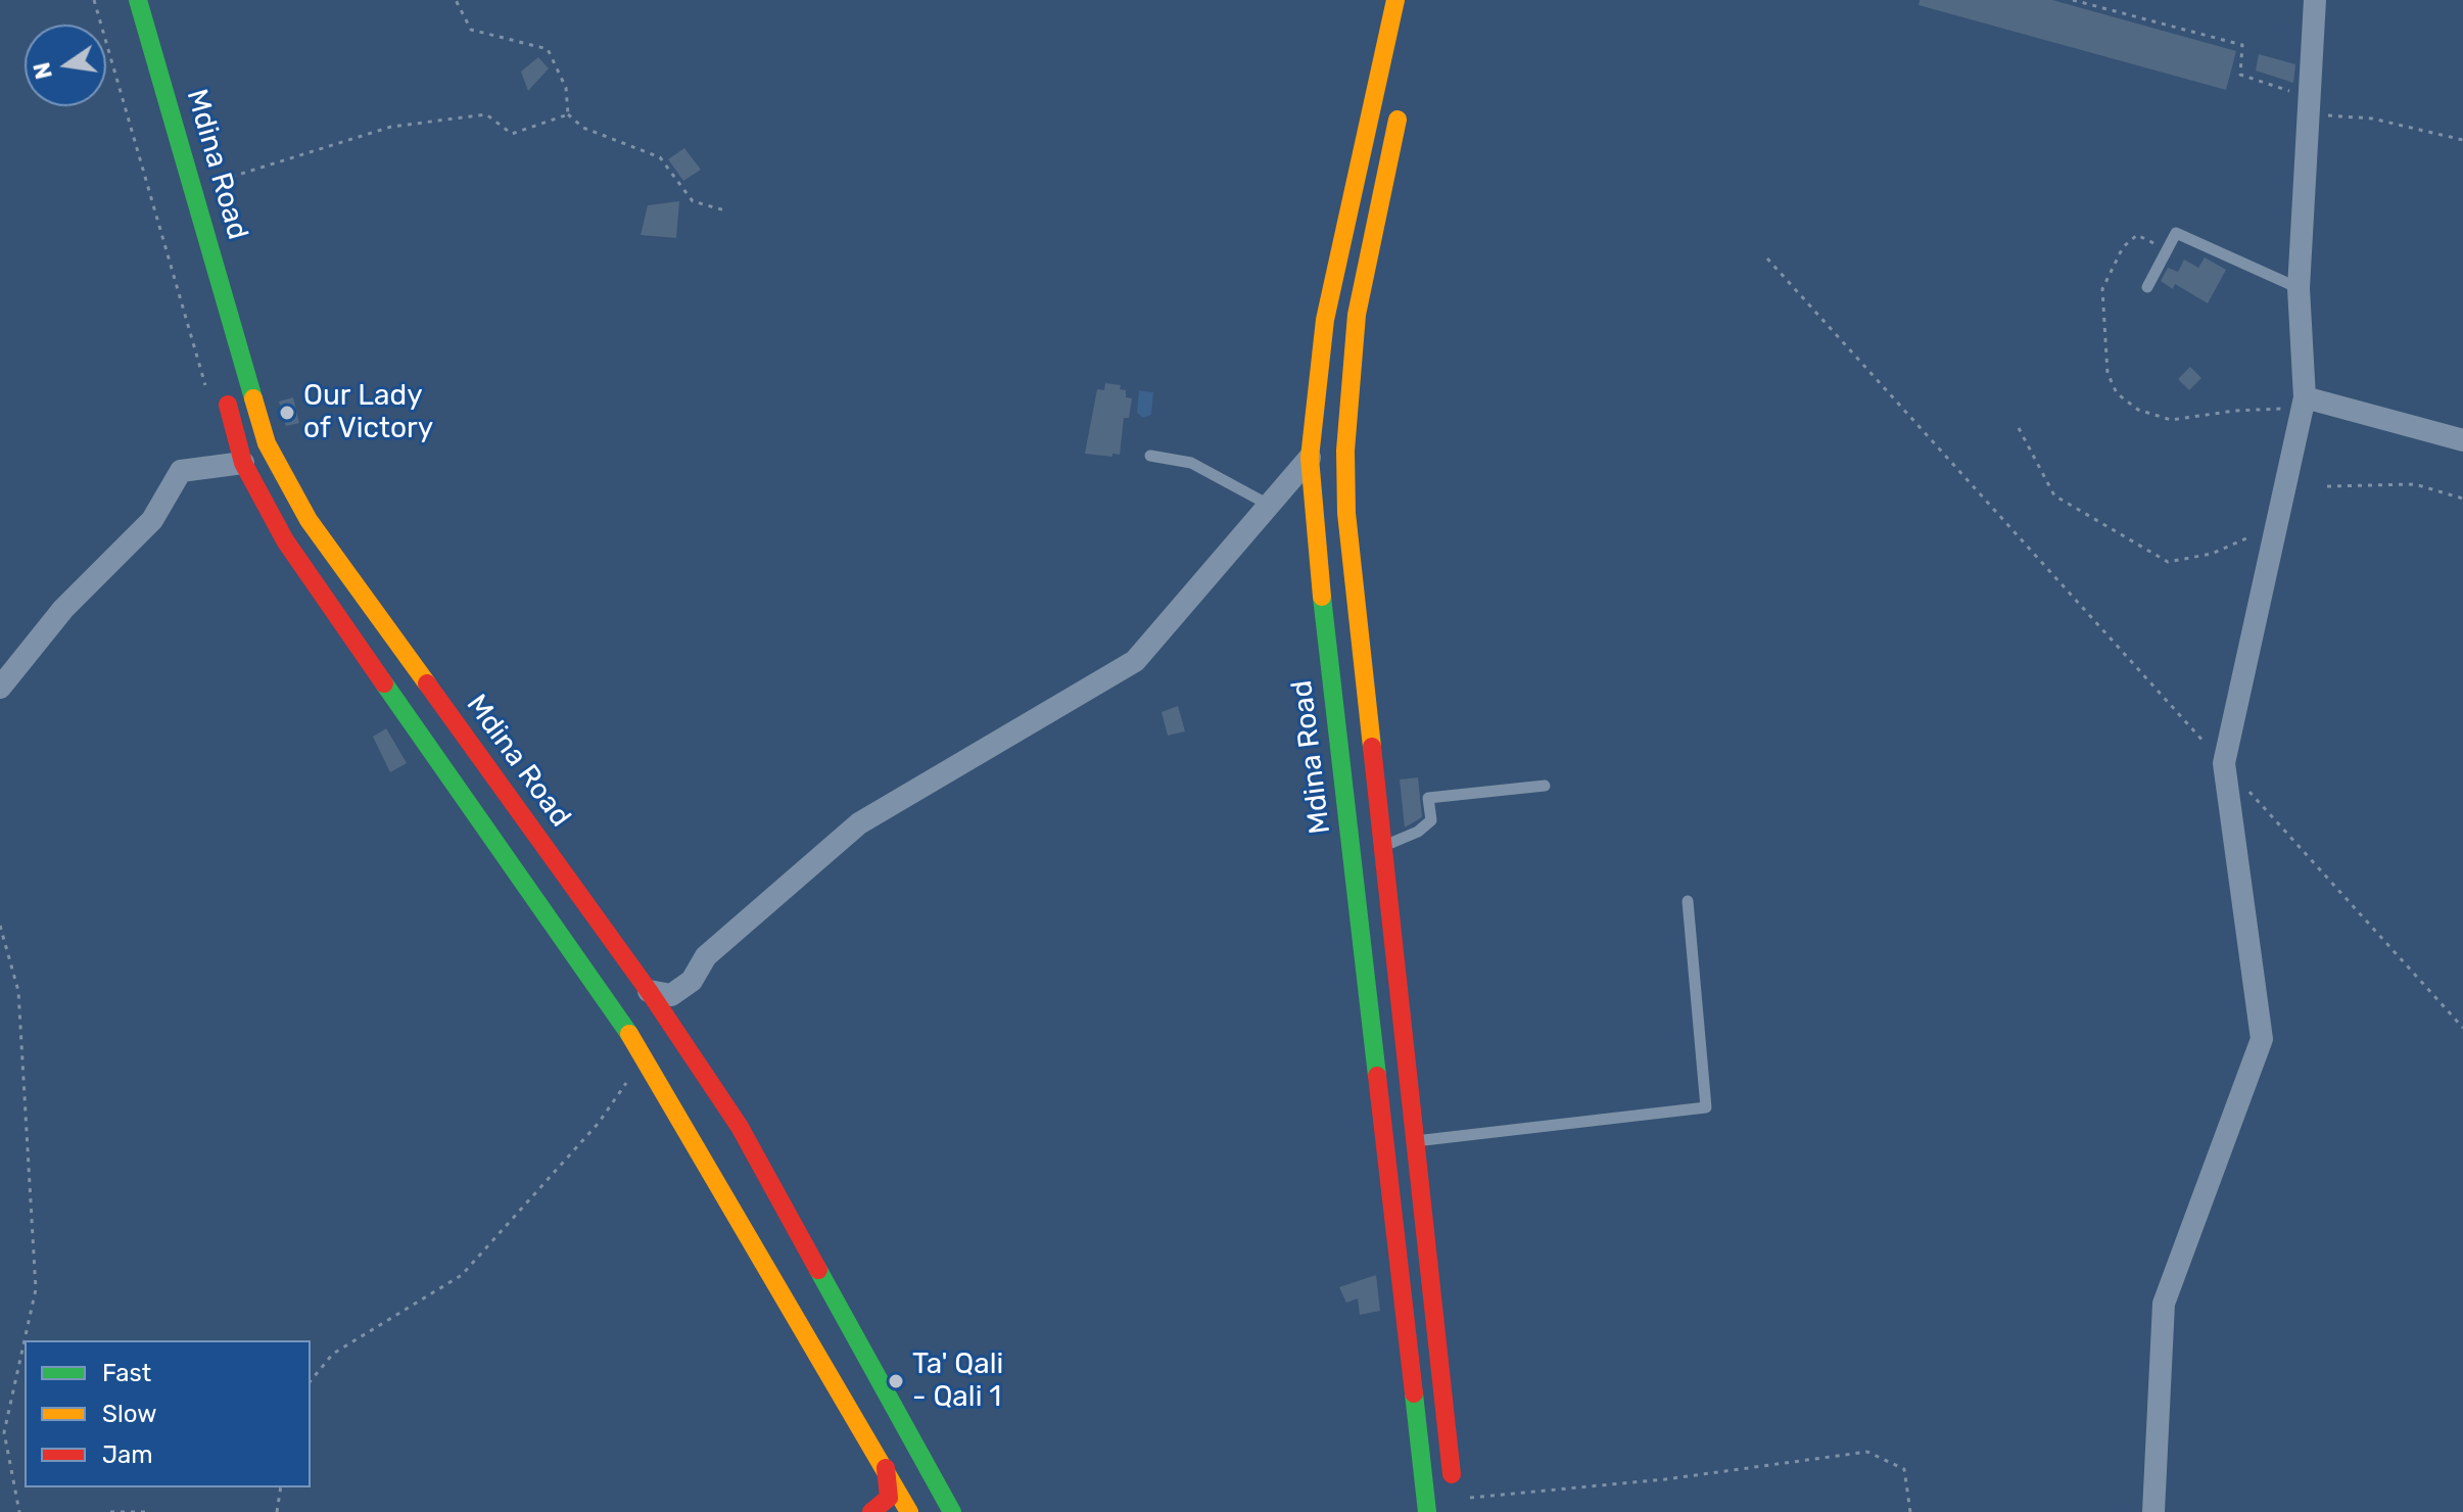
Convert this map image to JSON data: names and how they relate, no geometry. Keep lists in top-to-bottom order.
{
  "streets": {
    "main road": ["Mdina Road"]
  },
  "places": ["Our Lady of Victory", "Ta' Qali - Qali 1"],
  "legend": ["Fast", "Slow", "Jam"],
  "north": "left"
}
